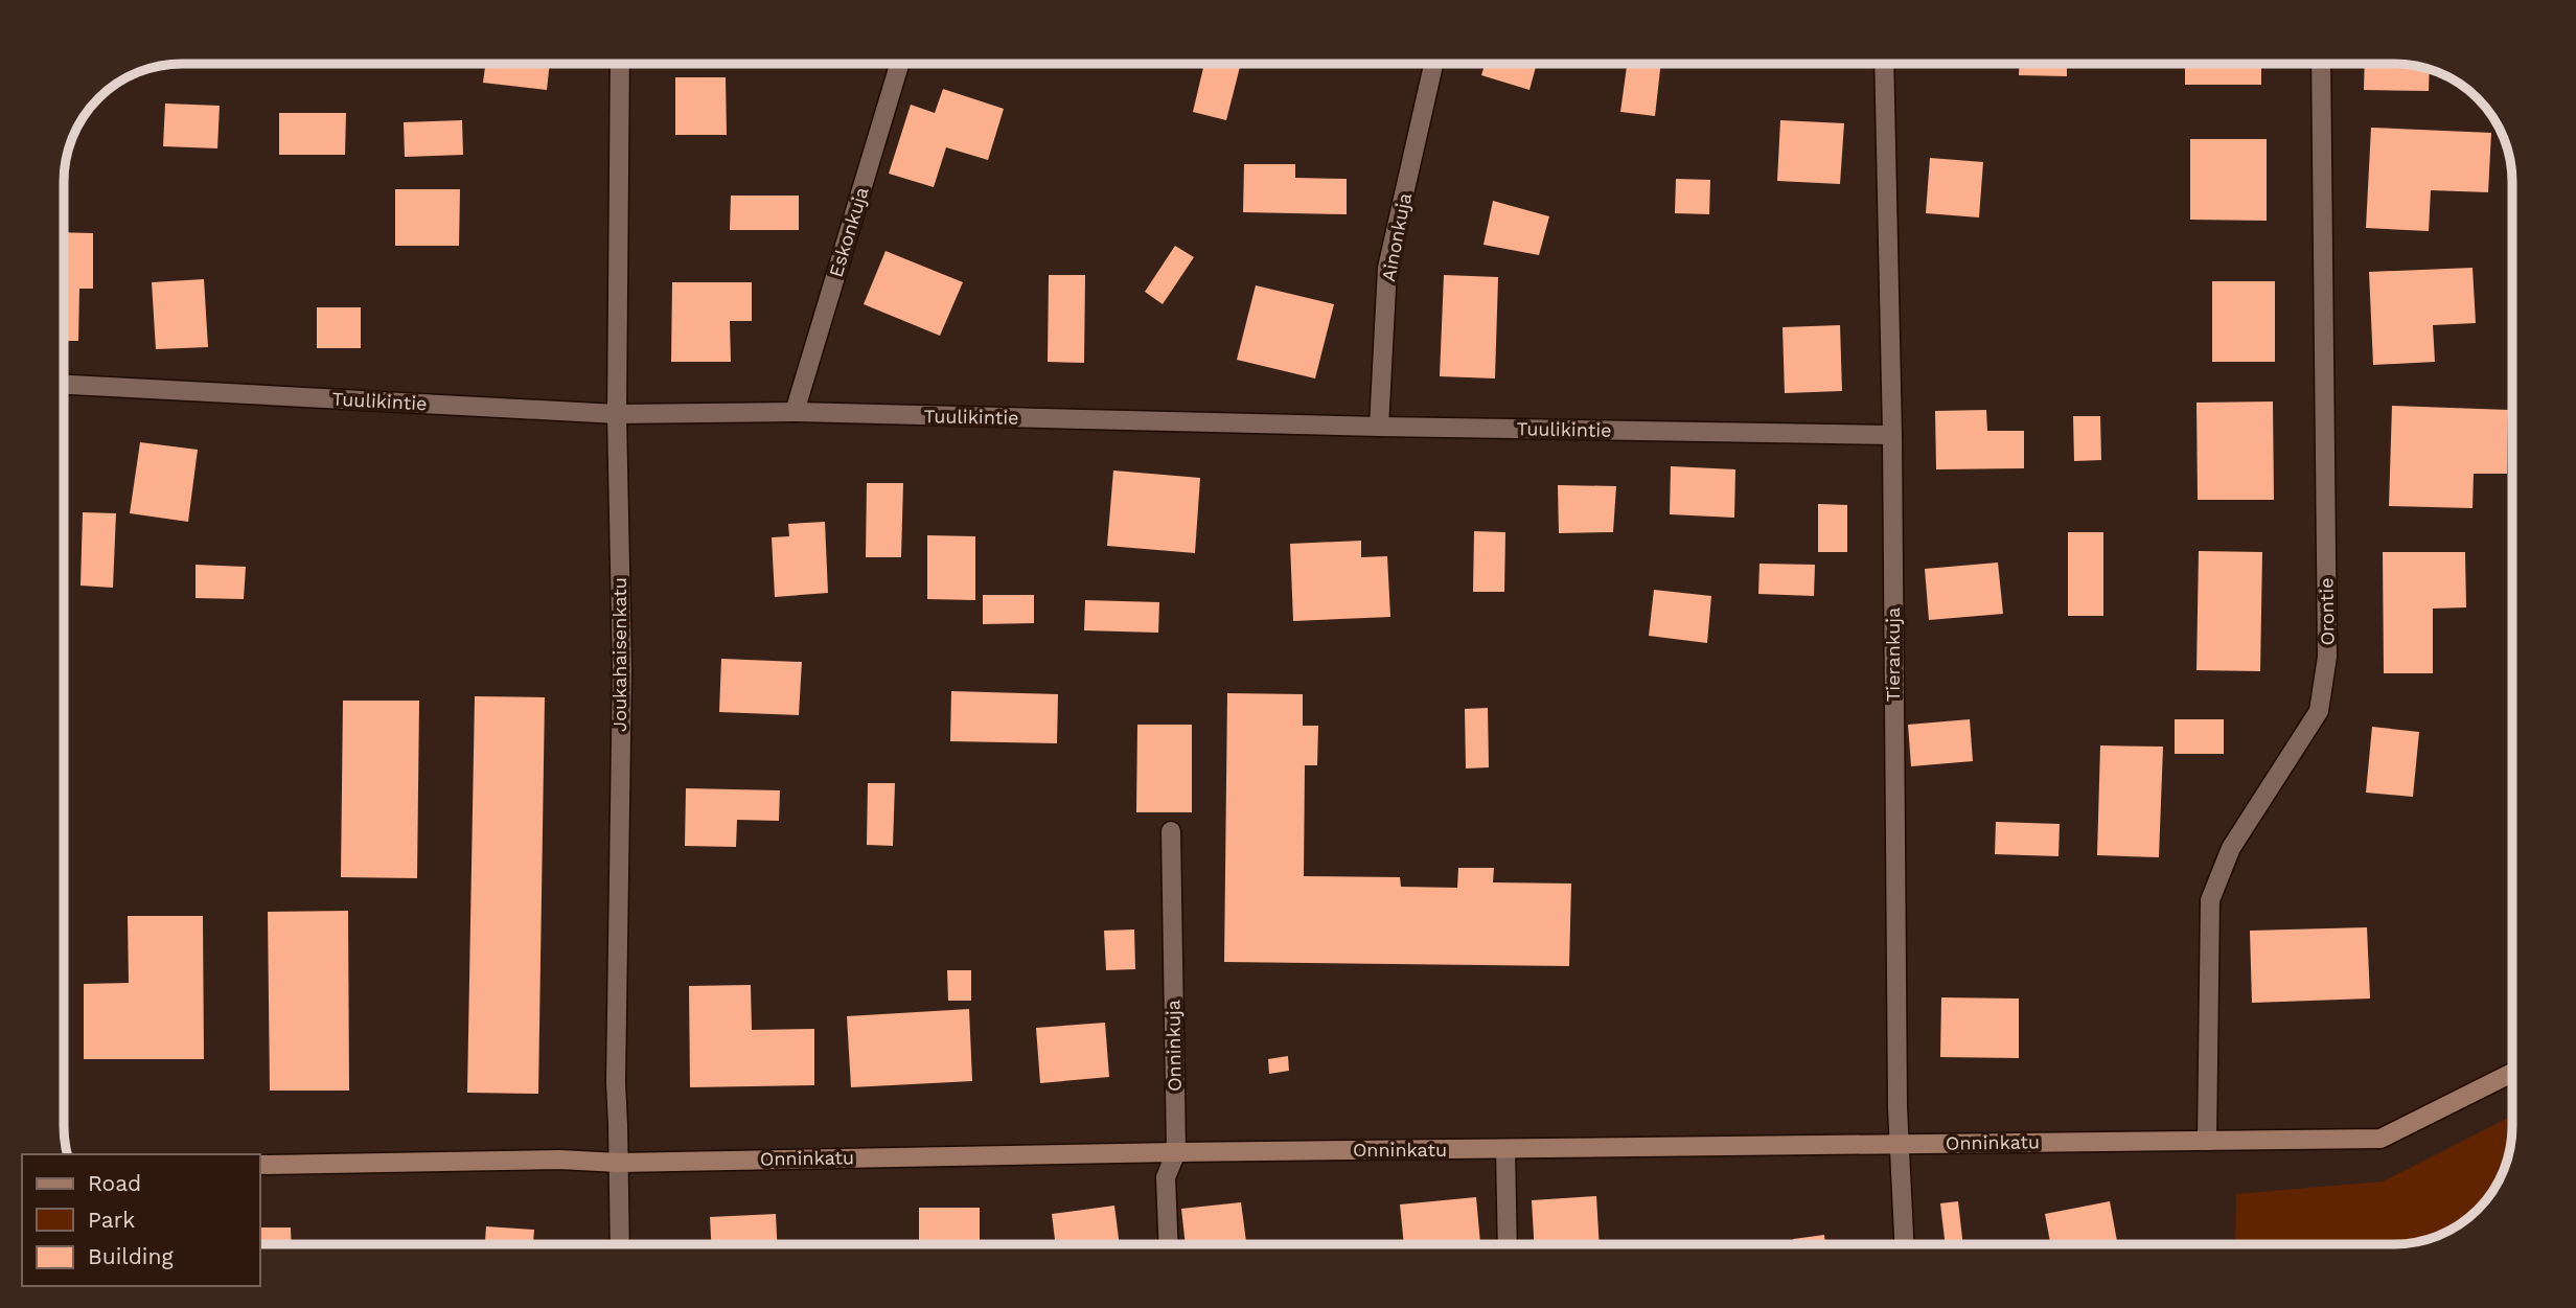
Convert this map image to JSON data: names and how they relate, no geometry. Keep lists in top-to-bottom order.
{
  "streets": {
    "street": [
      "Eskonkuja",
      "Ainonkuja",
      "Tuulikintie",
      "Orontie",
      "Joukahaisenkatu",
      "Tierankuja",
      "Onninkuja",
      "Onninkatu"
    ]
  },
  "crossings": [
    ["Eskonkuja", "Tuulikintie"],
    ["Ainonkuja", "Tuulikintie"],
    ["Tuulikintie", "Joukahaisenkatu"],
    ["Tuulikintie", "Tierankuja"],
    ["Orontie", "Onninkatu"],
    ["Joukahaisenkatu", "Onninkatu"],
    ["Tierankuja", "Onninkatu"],
    ["Onninkuja", "Onninkatu"]
  ],
  "legend": ["Road", "Park", "Building"]
}
